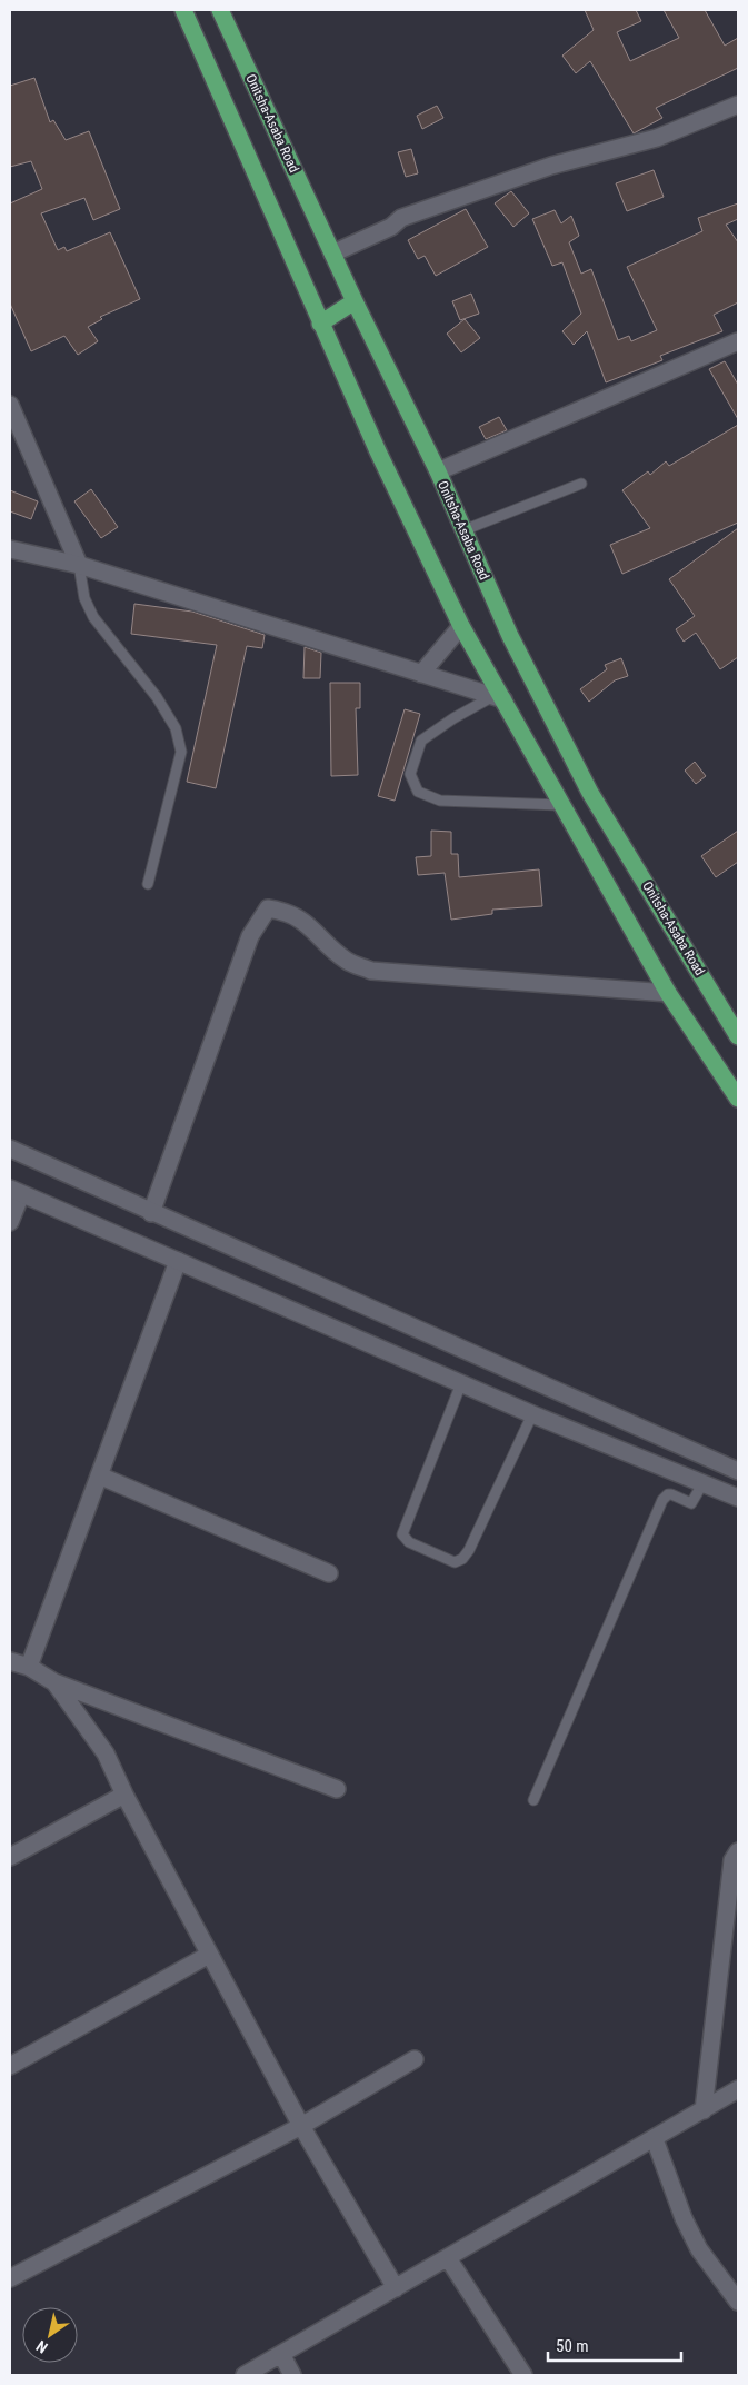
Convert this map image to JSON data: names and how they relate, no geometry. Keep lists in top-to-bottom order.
{
  "streets": {
    "highway": ["Onitsha-Asaba Road"]
  },
  "scale_bar": "50 m",
  "north": "bottom left"
}
